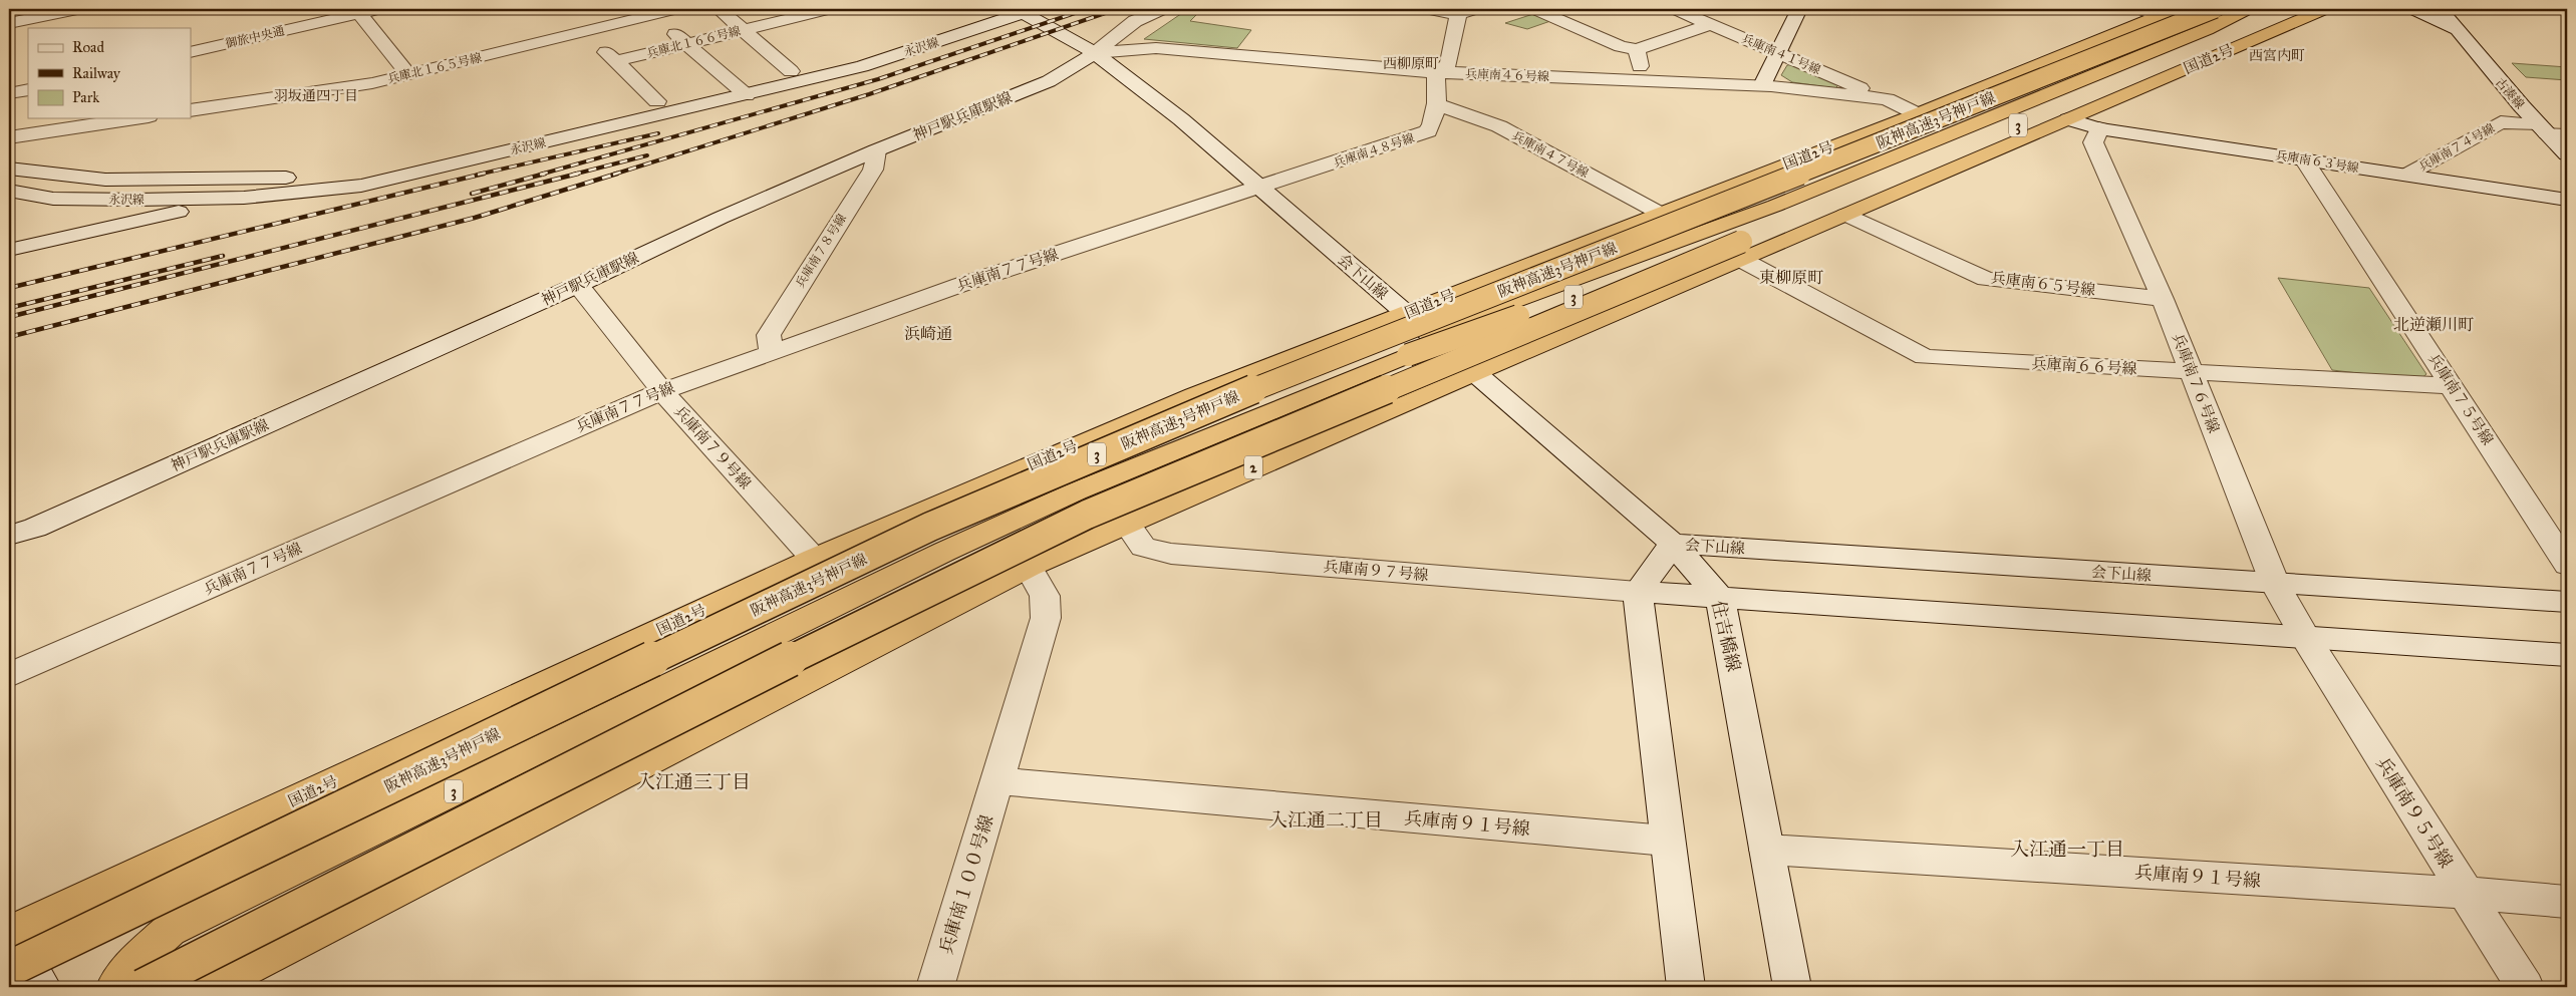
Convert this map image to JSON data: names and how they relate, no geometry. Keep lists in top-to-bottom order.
{
  "streets": {
    "highway": [
      "国道2号",
      "阪神高速3号神戸線",
      "3",
      "2"
    ],
    "street": [
      "御旅中央通",
      "兵庫北１６６号線",
      "永沢線",
      "兵庫南４１号線",
      "兵庫北１６５号線",
      "兵庫南４６号線",
      "古湊線",
      "神戸駅兵庫駅線",
      "兵庫南７４号線",
      "兵庫南４８号線",
      "兵庫南４７号線",
      "兵庫南６３号線",
      "兵庫南７８号線",
      "兵庫南７７号線",
      "会下山線",
      "兵庫南６５号線",
      "兵庫南６６号線",
      "兵庫南７６号線",
      "兵庫南７５号線",
      "兵庫南７９号線",
      "兵庫南９７号線",
      "住吉橋線",
      "兵庫南９５号線",
      "兵庫南９１号線",
      "兵庫南１００号線"
    ]
  },
  "crossings": [
    ["永沢線", "会下山線"],
    ["兵庫南４１号線", "兵庫南４６号線"],
    ["国道2号", "兵庫南４６号線"],
    ["国道2号", "3"],
    ["国道2号", "兵庫南４７号線"],
    ["国道2号", "兵庫南６３号線"],
    ["国道2号", "会下山線"],
    ["国道2号", "兵庫南６５号線"],
    ["国道2号", "兵庫南６６号線"],
    ["国道2号", "兵庫南７９号線"],
    ["国道2号", "兵庫南９７号線"],
    ["国道2号", "兵庫南１００号線"],
    ["兵庫南４６号線", "神戸駅兵庫駅線"],
    ["兵庫南４６号線", "兵庫南４８号線"],
    ["兵庫南４６号線", "会下山線"],
    ["古湊線", "兵庫南７４号線"],
    ["神戸駅兵庫駅線", "兵庫南７８号線"],
    ["神戸駅兵庫駅線", "会下山線"],
    ["神戸駅兵庫駅線", "兵庫南７９号線"],
    ["3", "会下山線"],
    ["3", "兵庫南６６号線"],
    ["兵庫南７４号線", "兵庫南６３号線"],
    ["兵庫南４８号線", "兵庫南４７号線"],
    ["兵庫南４８号線", "兵庫南７７号線"],
    ["兵庫南４８号線", "会下山線"],
    ["兵庫南６３号線", "兵庫南７６号線"],
    ["兵庫南６３号線", "兵庫南７５号線"],
    ["兵庫南７８号線", "兵庫南７７号線"],
    ["兵庫南７７号線", "会下山線"],
    ["兵庫南７７号線", "兵庫南７９号線"],
    ["会下山線", "兵庫南７６号線"],
    ["会下山線", "住吉橋線"],
    ["兵庫南６５号線", "兵庫南７６号線"],
    ["兵庫南６６号線", "兵庫南７６号線"],
    ["兵庫南６６号線", "兵庫南７５号線"],
    ["兵庫南７６号線", "兵庫南９５号線"],
    ["兵庫南９７号線", "住吉橋線"],
    ["住吉橋線", "兵庫南９１号線"],
    ["兵庫南９５号線", "兵庫南９１号線"],
    ["兵庫南９１号線", "兵庫南１００号線"]
  ],
  "districts": [
    "西宮内町",
    "西柳原町",
    "羽坂通四丁目",
    "東柳原町",
    "北逆瀬川町",
    "浜崎通",
    "入江通三丁目",
    "入江通二丁目",
    "入江通一丁目"
  ],
  "legend": ["Road", "Railway", "Park"]
}
